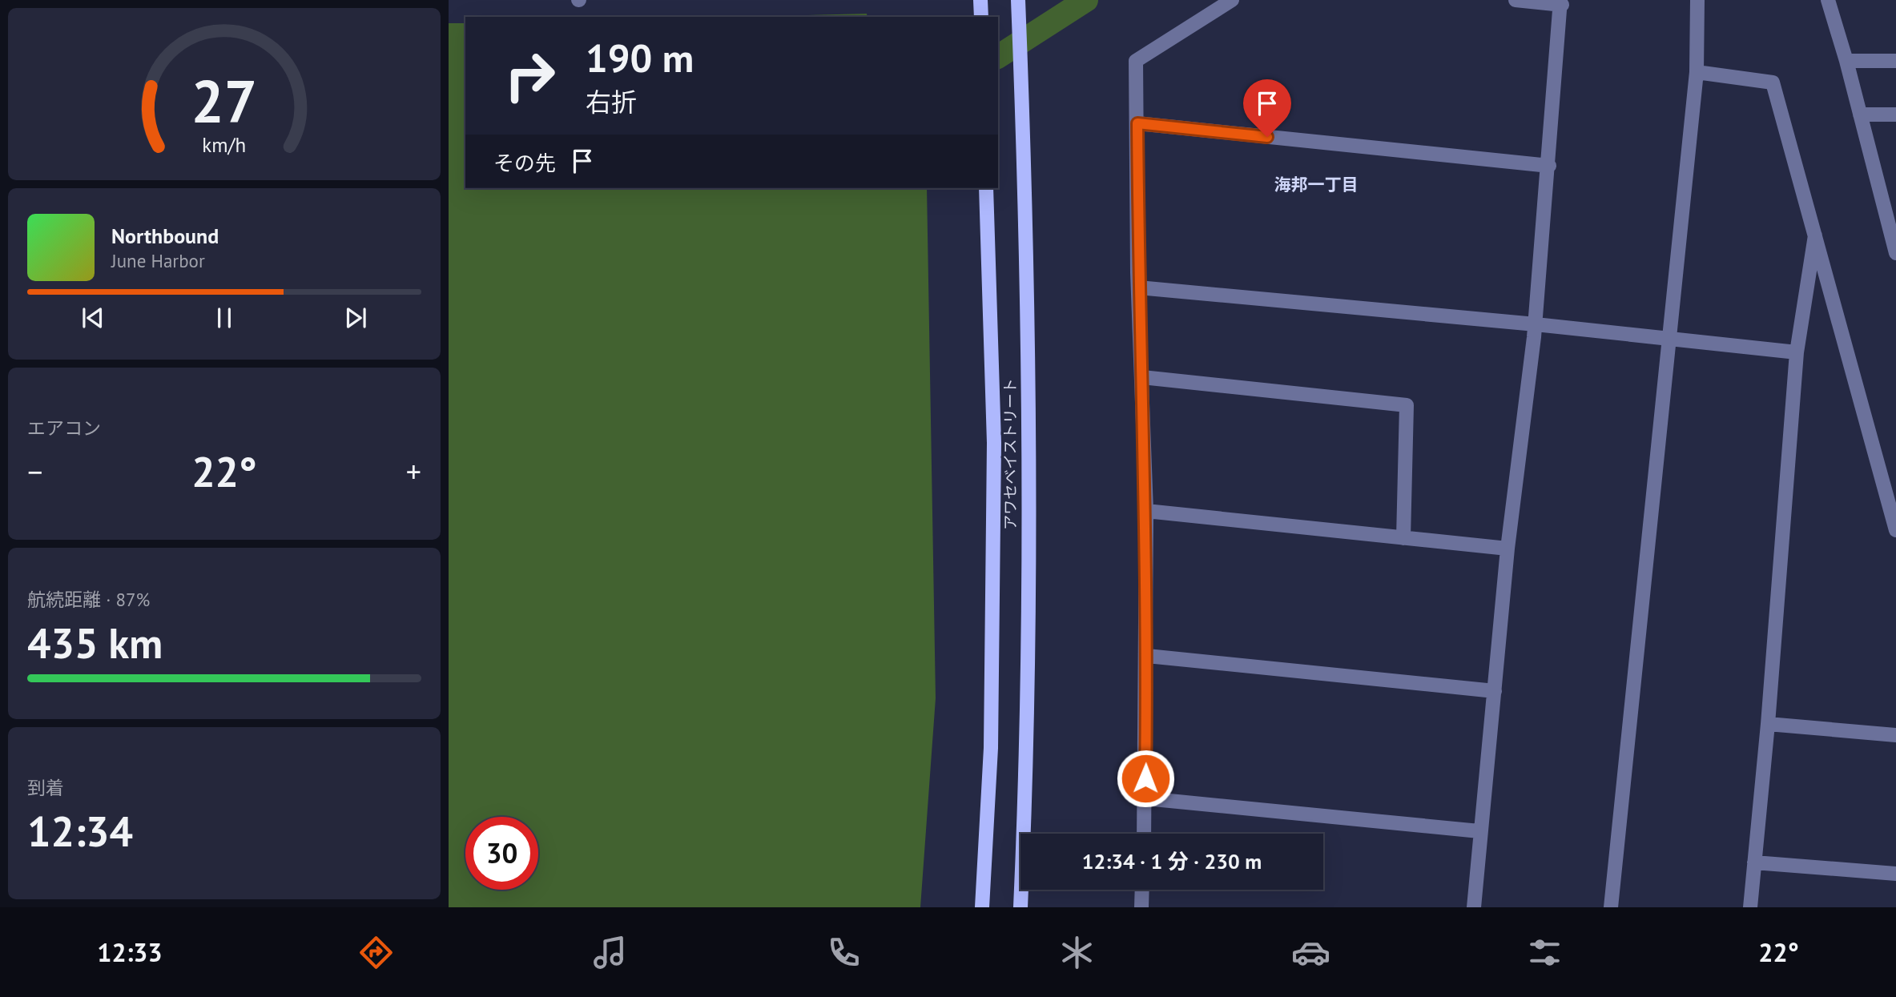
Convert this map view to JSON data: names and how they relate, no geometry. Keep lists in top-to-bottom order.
{
  "streets": {
    "main road": ["アワセベイストリート"]
  },
  "districts": ["海邦一丁目"],
  "page": {
    "turn": ["190 m", "右折"],
    "then": "その先",
    "song": ["Northbound", "June Harbor"],
    "tile": [
      "エアコン",
      ["航続距離 · 87%", "435 km"],
      ["到着", "12:34"]
    ],
    "heat": ["−", "22°", "+"],
    "limit": "30",
    "trip": "12:34 · 1 分 · 230 m",
    "tabs": ["12:33", "22°"],
    "gauge": ["27", "km/h"]
  }
}
